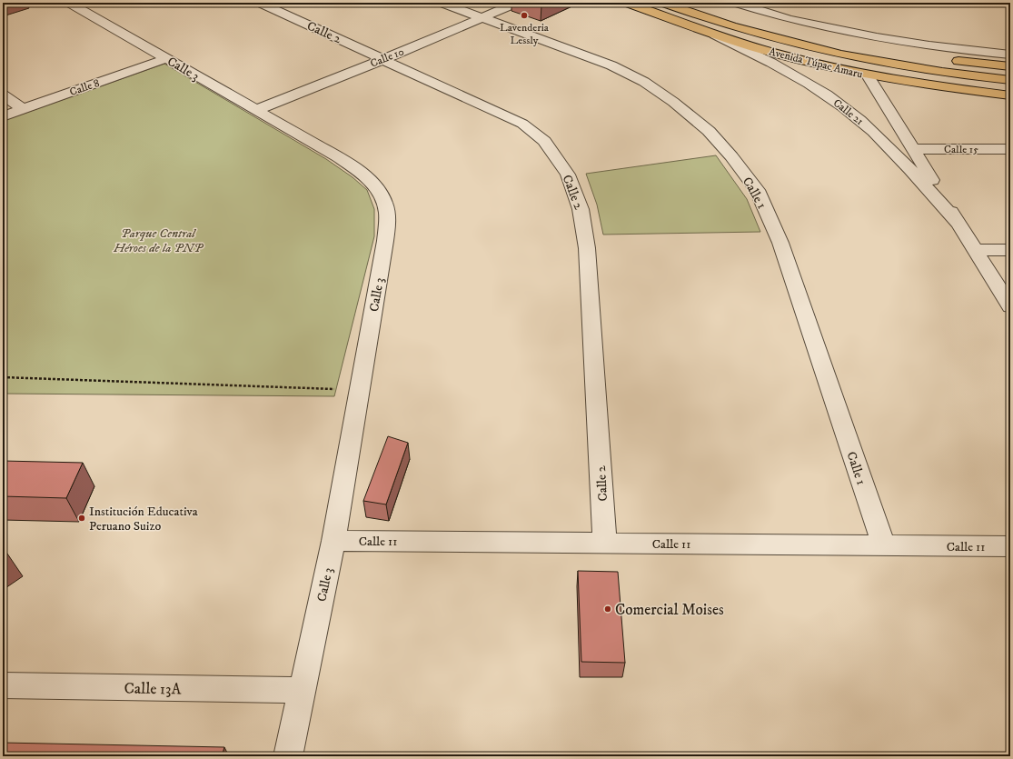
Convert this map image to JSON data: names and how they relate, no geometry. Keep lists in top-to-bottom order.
{
  "streets": {
    "main road": ["Avenida Túpac Amaru"],
    "street": [
      "Calle 2",
      "Calle 10",
      "Calle 3",
      "Calle 8",
      "Calle 21",
      "Calle 15",
      "Calle 1",
      "Calle 11",
      "Calle 13A"
    ]
  },
  "crossings": [
    ["Calle 2", "Calle 10"],
    ["Calle 2", "Calle 11"],
    ["Calle 10", "Calle 3"],
    ["Calle 10", "Calle 1"],
    ["Avenida Túpac Amaru", "Calle 21"],
    ["Calle 3", "Calle 8"],
    ["Calle 3", "Calle 11"],
    ["Calle 3", "Calle 13A"],
    ["Calle 21", "Calle 15"],
    ["Calle 1", "Calle 11"]
  ],
  "parks": ["Parque Central Héroes de la PNP"],
  "places": ["Lavenderia Lessly", "Institución Educativa Peruano Suizo", "Comercial Moises"]
}
